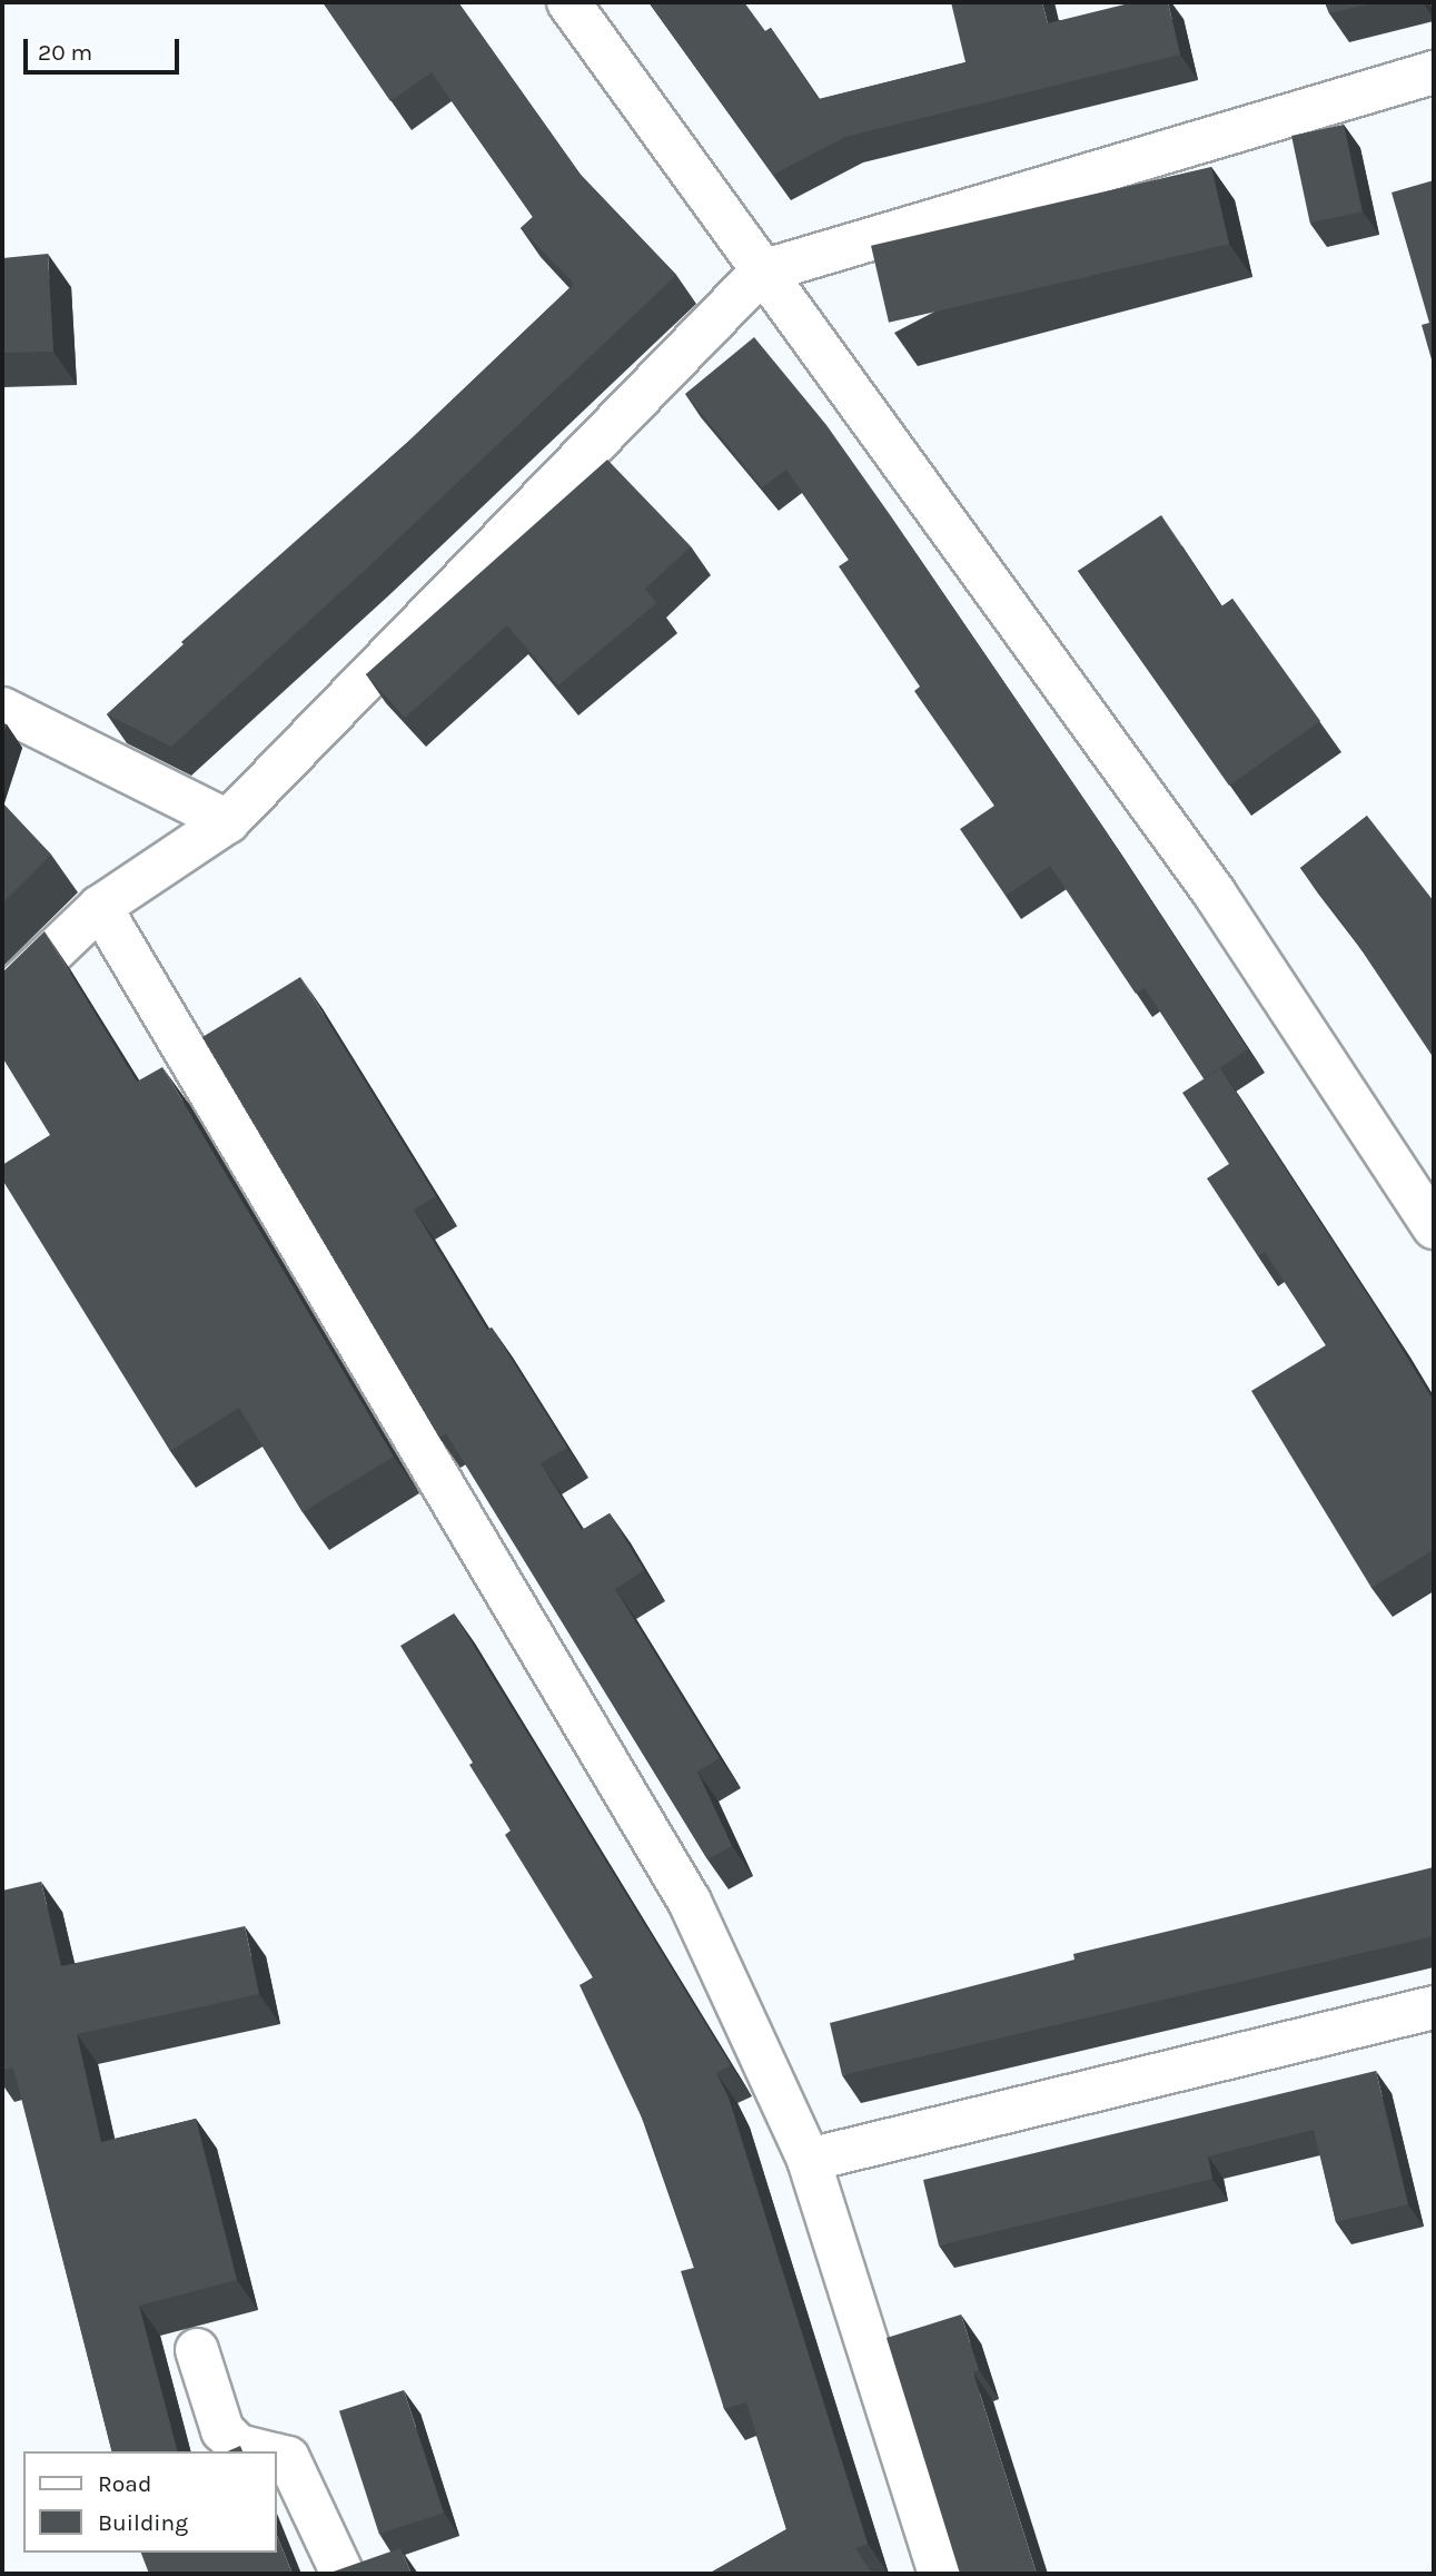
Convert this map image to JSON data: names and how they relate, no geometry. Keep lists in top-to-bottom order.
{
  "legend": ["Road", "Building"],
  "scale_bar": "20 m"
}
